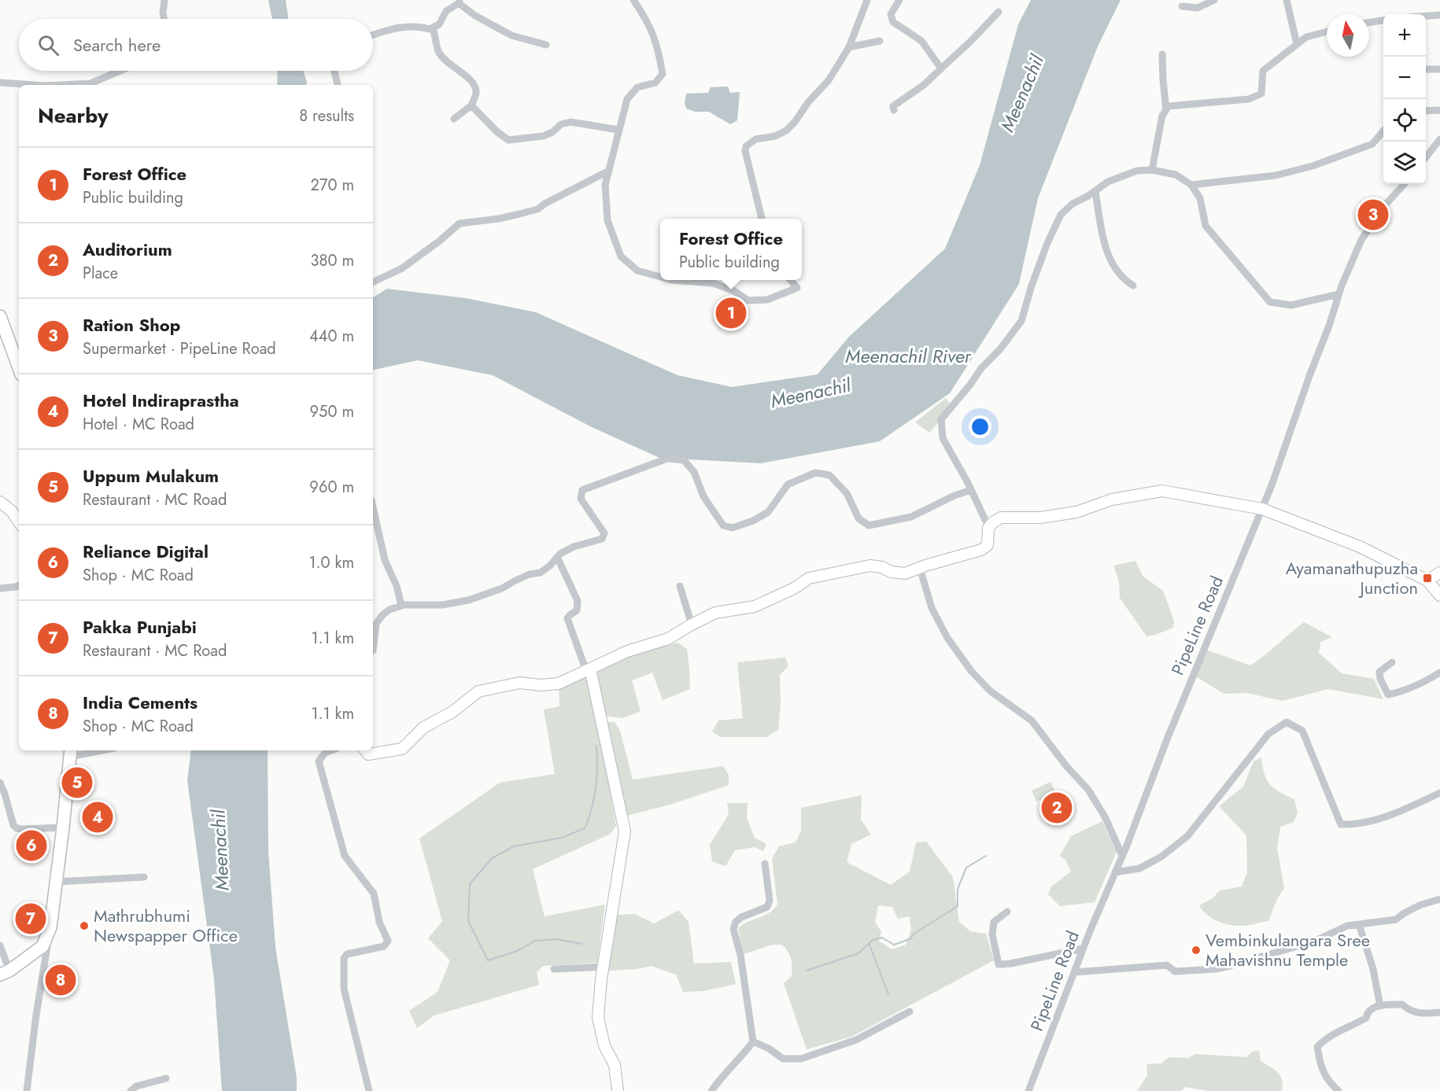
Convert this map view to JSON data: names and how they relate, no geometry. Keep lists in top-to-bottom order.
{
  "streets": {
    "street": ["PipeLine Road"]
  },
  "water": ["Meenachil", "Meenachil River"],
  "places": {
    "transit": ["Ayamanathupuzha Junction"],
    "other": ["Mathrubhumi Newspapper Office", "Vembinkulangara Sree Mahavishnu Temple"]
  },
  "north": "top",
  "page": {
    "map_buttons": ["+", "−"],
    "search": "Search here",
    "heading": ["Nearby", "8 results"],
    "list": [
      {
        "mark": "1",
        "name": "Forest Office",
        "note": "Public building",
        "value": "270 m"
      },
      {
        "mark": "2",
        "name": "Auditorium",
        "note": "Place",
        "value": "380 m"
      },
      {
        "mark": "3",
        "name": "Ration Shop",
        "note": "Supermarket · PipeLine Road",
        "value": "440 m"
      },
      {
        "mark": "4",
        "name": "Hotel Indiraprastha",
        "note": "Hotel · MC Road",
        "value": "950 m"
      },
      {
        "mark": "5",
        "name": "Uppum Mulakum",
        "note": "Restaurant · MC Road",
        "value": "960 m"
      },
      {
        "mark": "6",
        "name": "Reliance Digital",
        "note": "Shop · MC Road",
        "value": "1.0 km"
      },
      {
        "mark": "7",
        "name": "Pakka Punjabi",
        "note": "Restaurant · MC Road",
        "value": "1.1 km"
      },
      {
        "mark": "8",
        "name": "India Cements",
        "note": "Shop · MC Road",
        "value": "1.1 km"
      }
    ],
    "pins": [
      "3",
      "1",
      "5",
      "2",
      "4",
      "6",
      "7",
      "8"
    ],
    "popup": ["Forest Office", "Public building"]
  }
}
